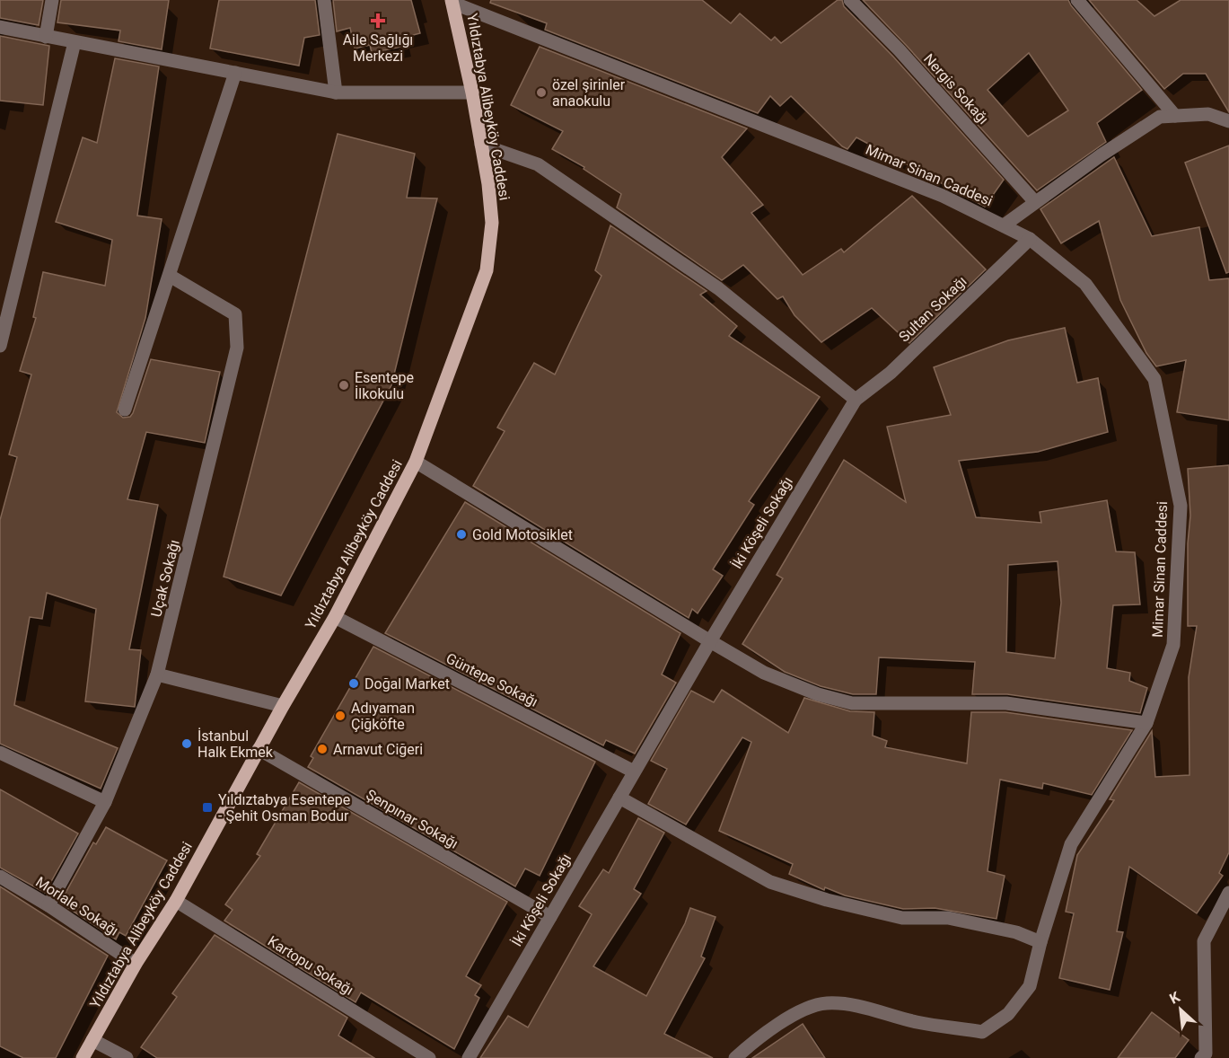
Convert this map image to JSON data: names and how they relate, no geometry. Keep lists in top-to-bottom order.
{
  "streets": {
    "main road": ["Yıldıztabya Alibeyköy Caddesi"],
    "street": [
      "Nergis Sokağı",
      "Mimar Sinan Caddesi",
      "Sultan Sokağı",
      "İki Köşeli Sokağı",
      "Uçak Sokağı",
      "Güntepe Sokağı",
      "Şenpınar Sokağı",
      "Morlale Sokağı",
      "Kartopu Sokağı"
    ]
  },
  "crossings": [
    ["Yıldıztabya Alibeyköy Caddesi", "Mimar Sinan Caddesi"],
    ["Yıldıztabya Alibeyköy Caddesi", "Güntepe Sokağı"],
    ["Yıldıztabya Alibeyköy Caddesi", "Şenpınar Sokağı"],
    ["Yıldıztabya Alibeyköy Caddesi", "Morlale Sokağı"],
    ["Yıldıztabya Alibeyköy Caddesi", "Kartopu Sokağı"],
    ["Mimar Sinan Caddesi", "Sultan Sokağı"],
    ["Sultan Sokağı", "İki Köşeli Sokağı"],
    ["İki Köşeli Sokağı", "Güntepe Sokağı"],
    ["İki Köşeli Sokağı", "Şenpınar Sokağı"],
    ["Uçak Sokağı", "Morlale Sokağı"]
  ],
  "places": {
    "health": ["Aile Sağlığı Merkezi"],
    "other": [
      "özel şirinler anaokulu",
      "Esentepe İlkokulu",
      "Gold Motosiklet",
      "Doğal Market",
      "Adıyaman Çiğköfte",
      "İstanbul Halk Ekmek",
      "Arnavut Ciğeri"
    ],
    "transit": ["Yıldıztabya Esentepe - Şehit Osman Bodur"]
  },
  "north": "top left"
}
